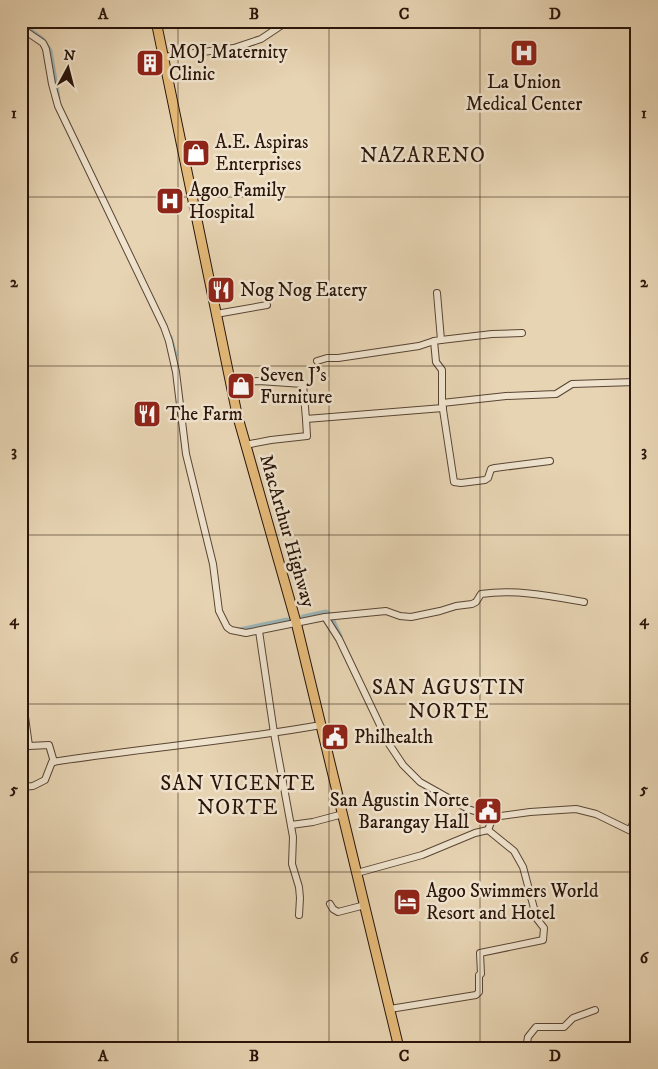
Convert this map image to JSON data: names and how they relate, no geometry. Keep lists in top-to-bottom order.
{
  "streets": {
    "highway": ["MacArthur Highway"]
  },
  "districts": ["NAZARENO", "SAN AGUSTIN NORTE", "SAN VICENTE NORTE"],
  "places": {
    "hospital": ["La Union Medical Center", "Agoo Family Hospital"],
    "building": ["MOJ Maternity Clinic"],
    "shop": ["A.E. Aspiras Enterprises", "Seven J's Furniture"],
    "restaurant": ["Nog Nog Eatery", "The Farm"],
    "public building": ["Philhealth", "San Agustin Norte Barangay Hall"],
    "hotel": ["Agoo Swimmers World Resort and Hotel"]
  },
  "north": "top",
  "grid": {
    "columns": [
      "A",
      "B",
      "C",
      "D"
    ],
    "rows": [
      "1",
      "2",
      "3",
      "4",
      "5",
      "6"
    ]
  }
}
